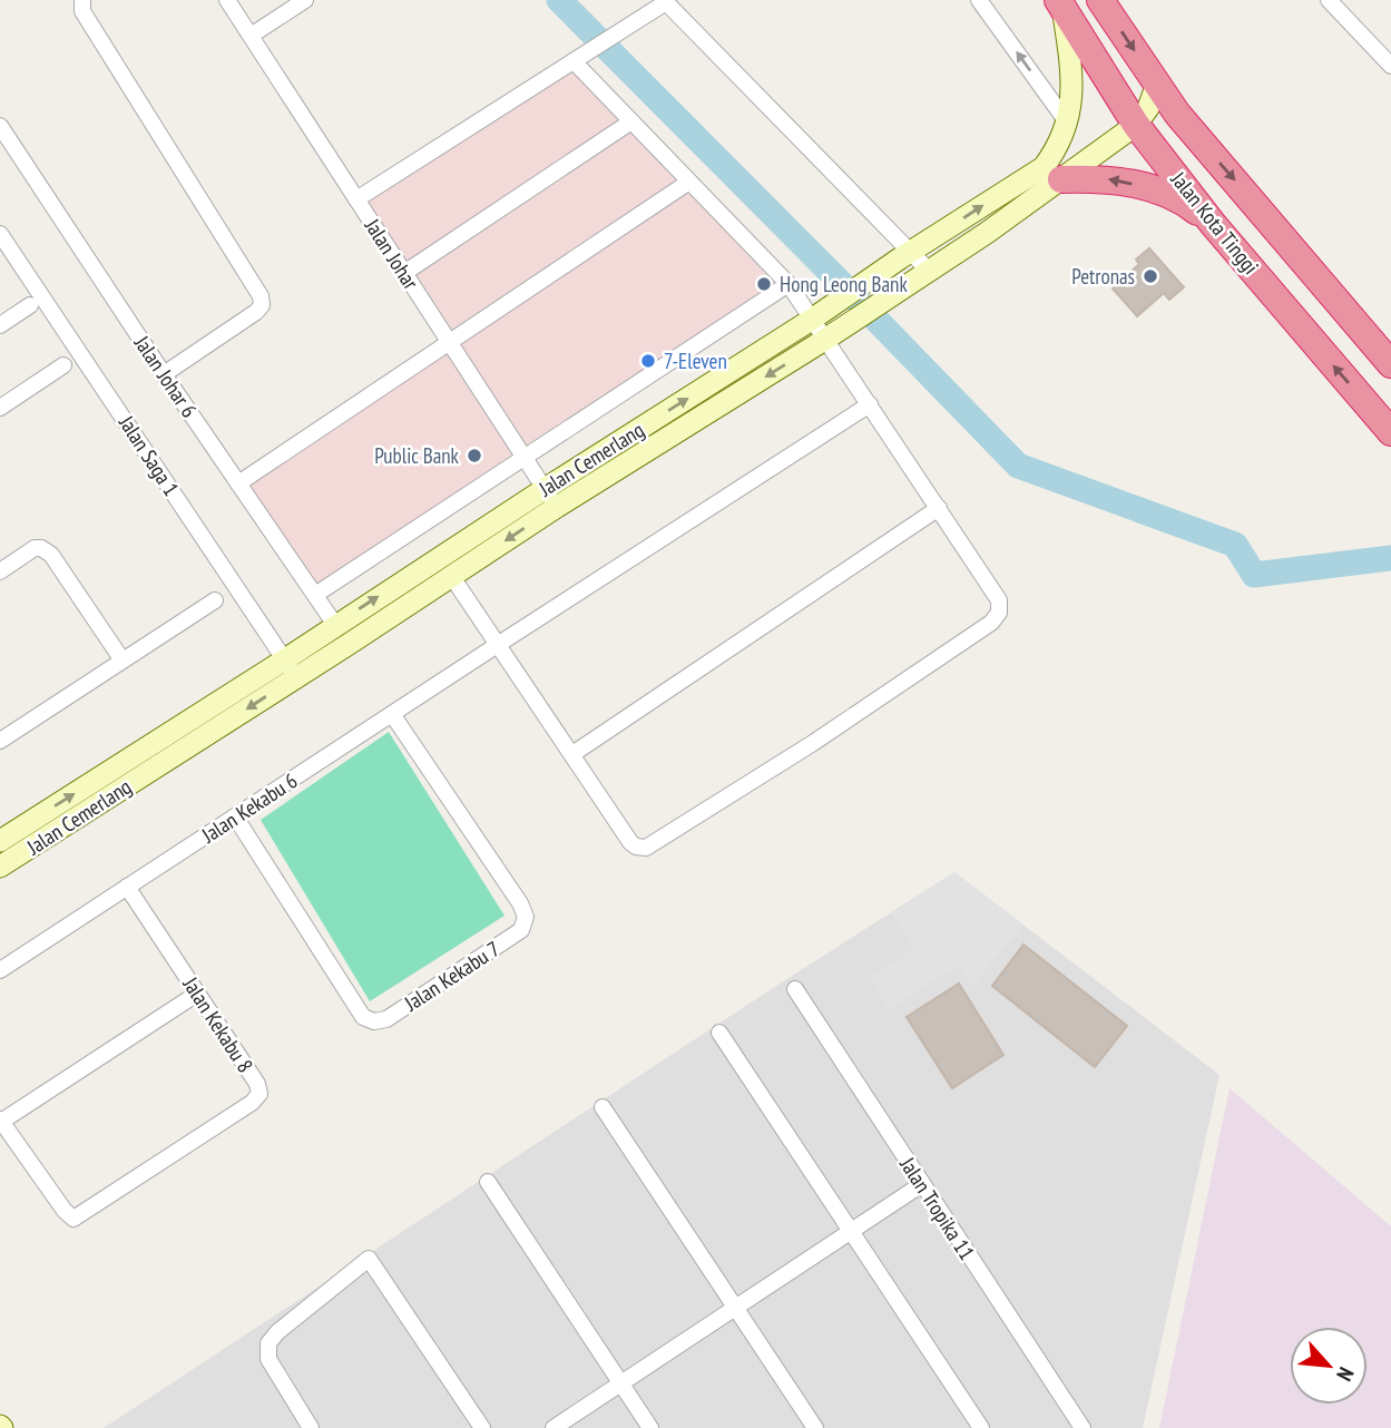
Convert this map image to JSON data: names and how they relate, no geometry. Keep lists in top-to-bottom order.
{
  "streets": {
    "highway": ["Jalan Kota Tinggi"],
    "main road": ["Jalan Cemerlang"],
    "street": [
      "Jalan Johar",
      "Jalan Johar 6",
      "Jalan Saga 1",
      "Jalan Kekabu 6",
      "Jalan Kekabu 7",
      "Jalan Kekabu 8",
      "Jalan Tropika 11"
    ]
  },
  "crossings": [
    ["Jalan Kota Tinggi", "Jalan Cemerlang"],
    ["Jalan Johar", "Jalan Cemerlang"],
    ["Jalan Johar 6", "Jalan Cemerlang"],
    ["Jalan Saga 1", "Jalan Cemerlang"],
    ["Jalan Kekabu 6", "Jalan Kekabu 7"],
    ["Jalan Kekabu 6", "Jalan Kekabu 8"]
  ],
  "places": [
    "Petronas",
    "Hong Leong Bank",
    "7-Eleven",
    "Public Bank"
  ],
  "north": "bottom right"
}
